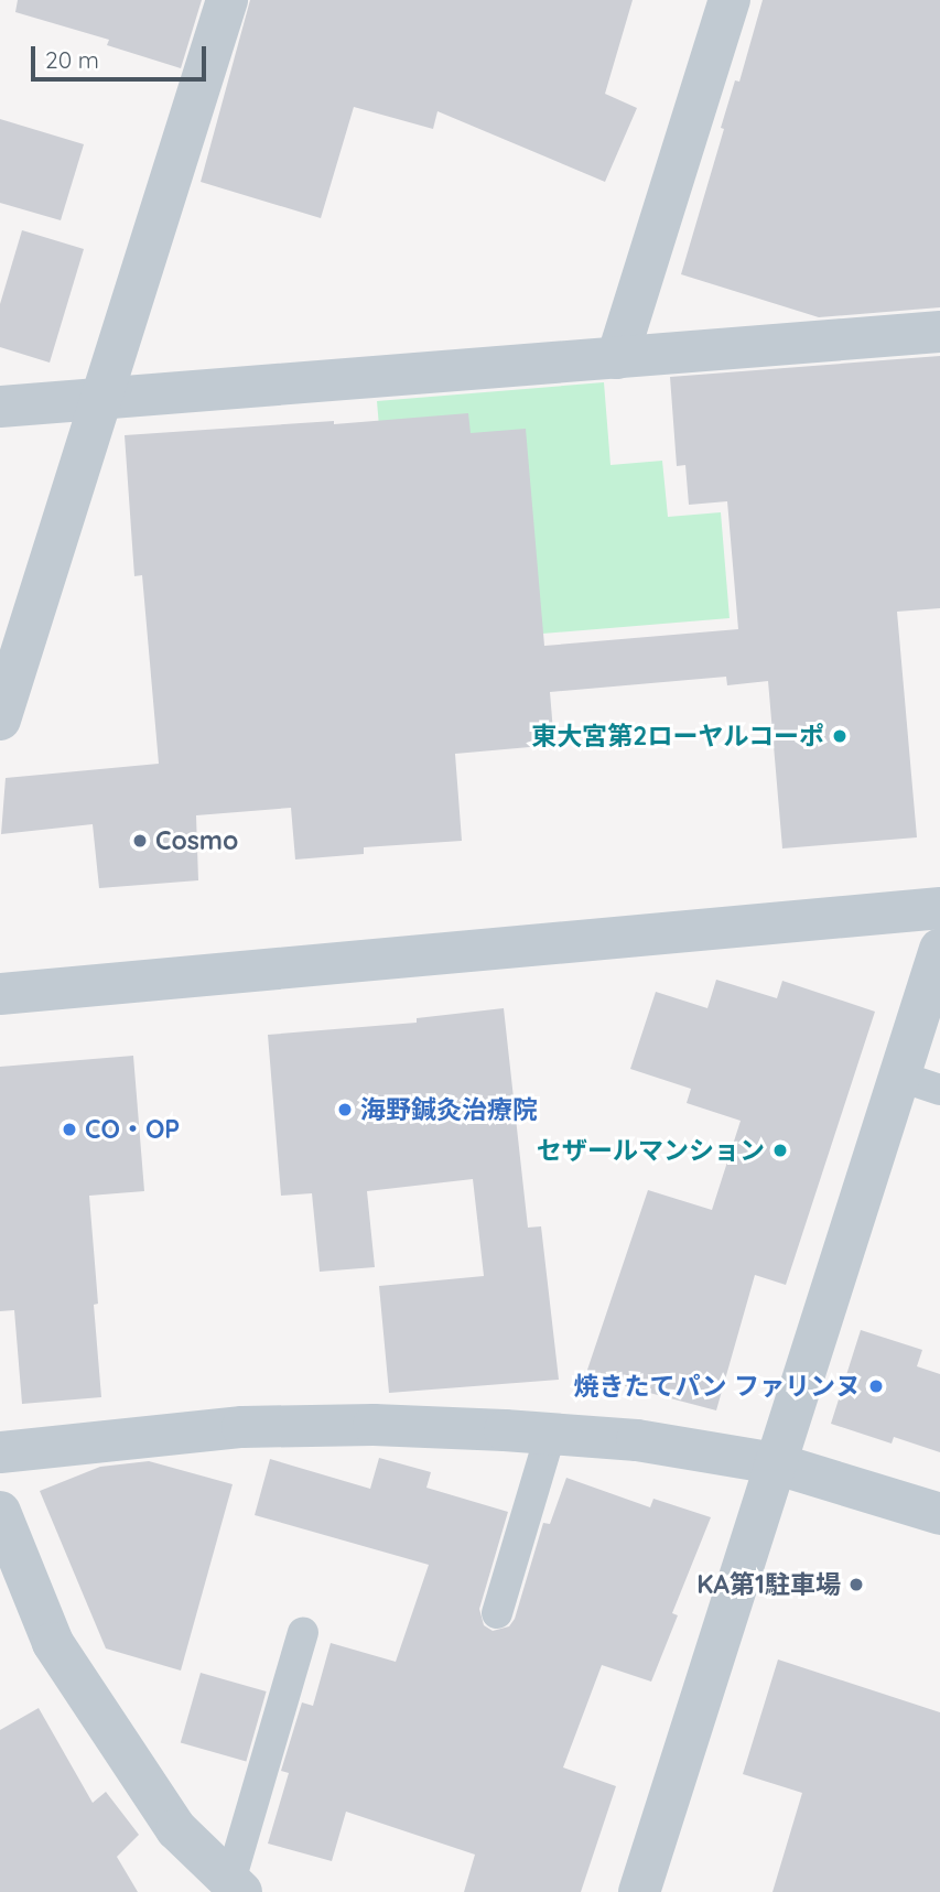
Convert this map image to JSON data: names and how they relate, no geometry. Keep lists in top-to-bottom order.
{
  "places": [
    "東大宮第2ローヤルコーポ",
    "Cosmo",
    "海野鍼灸治療院",
    "CO・OP",
    "セザールマンション",
    "焼きたてパン ファリンヌ",
    "KA第1駐車場"
  ],
  "scale_bar": "20 m"
}
